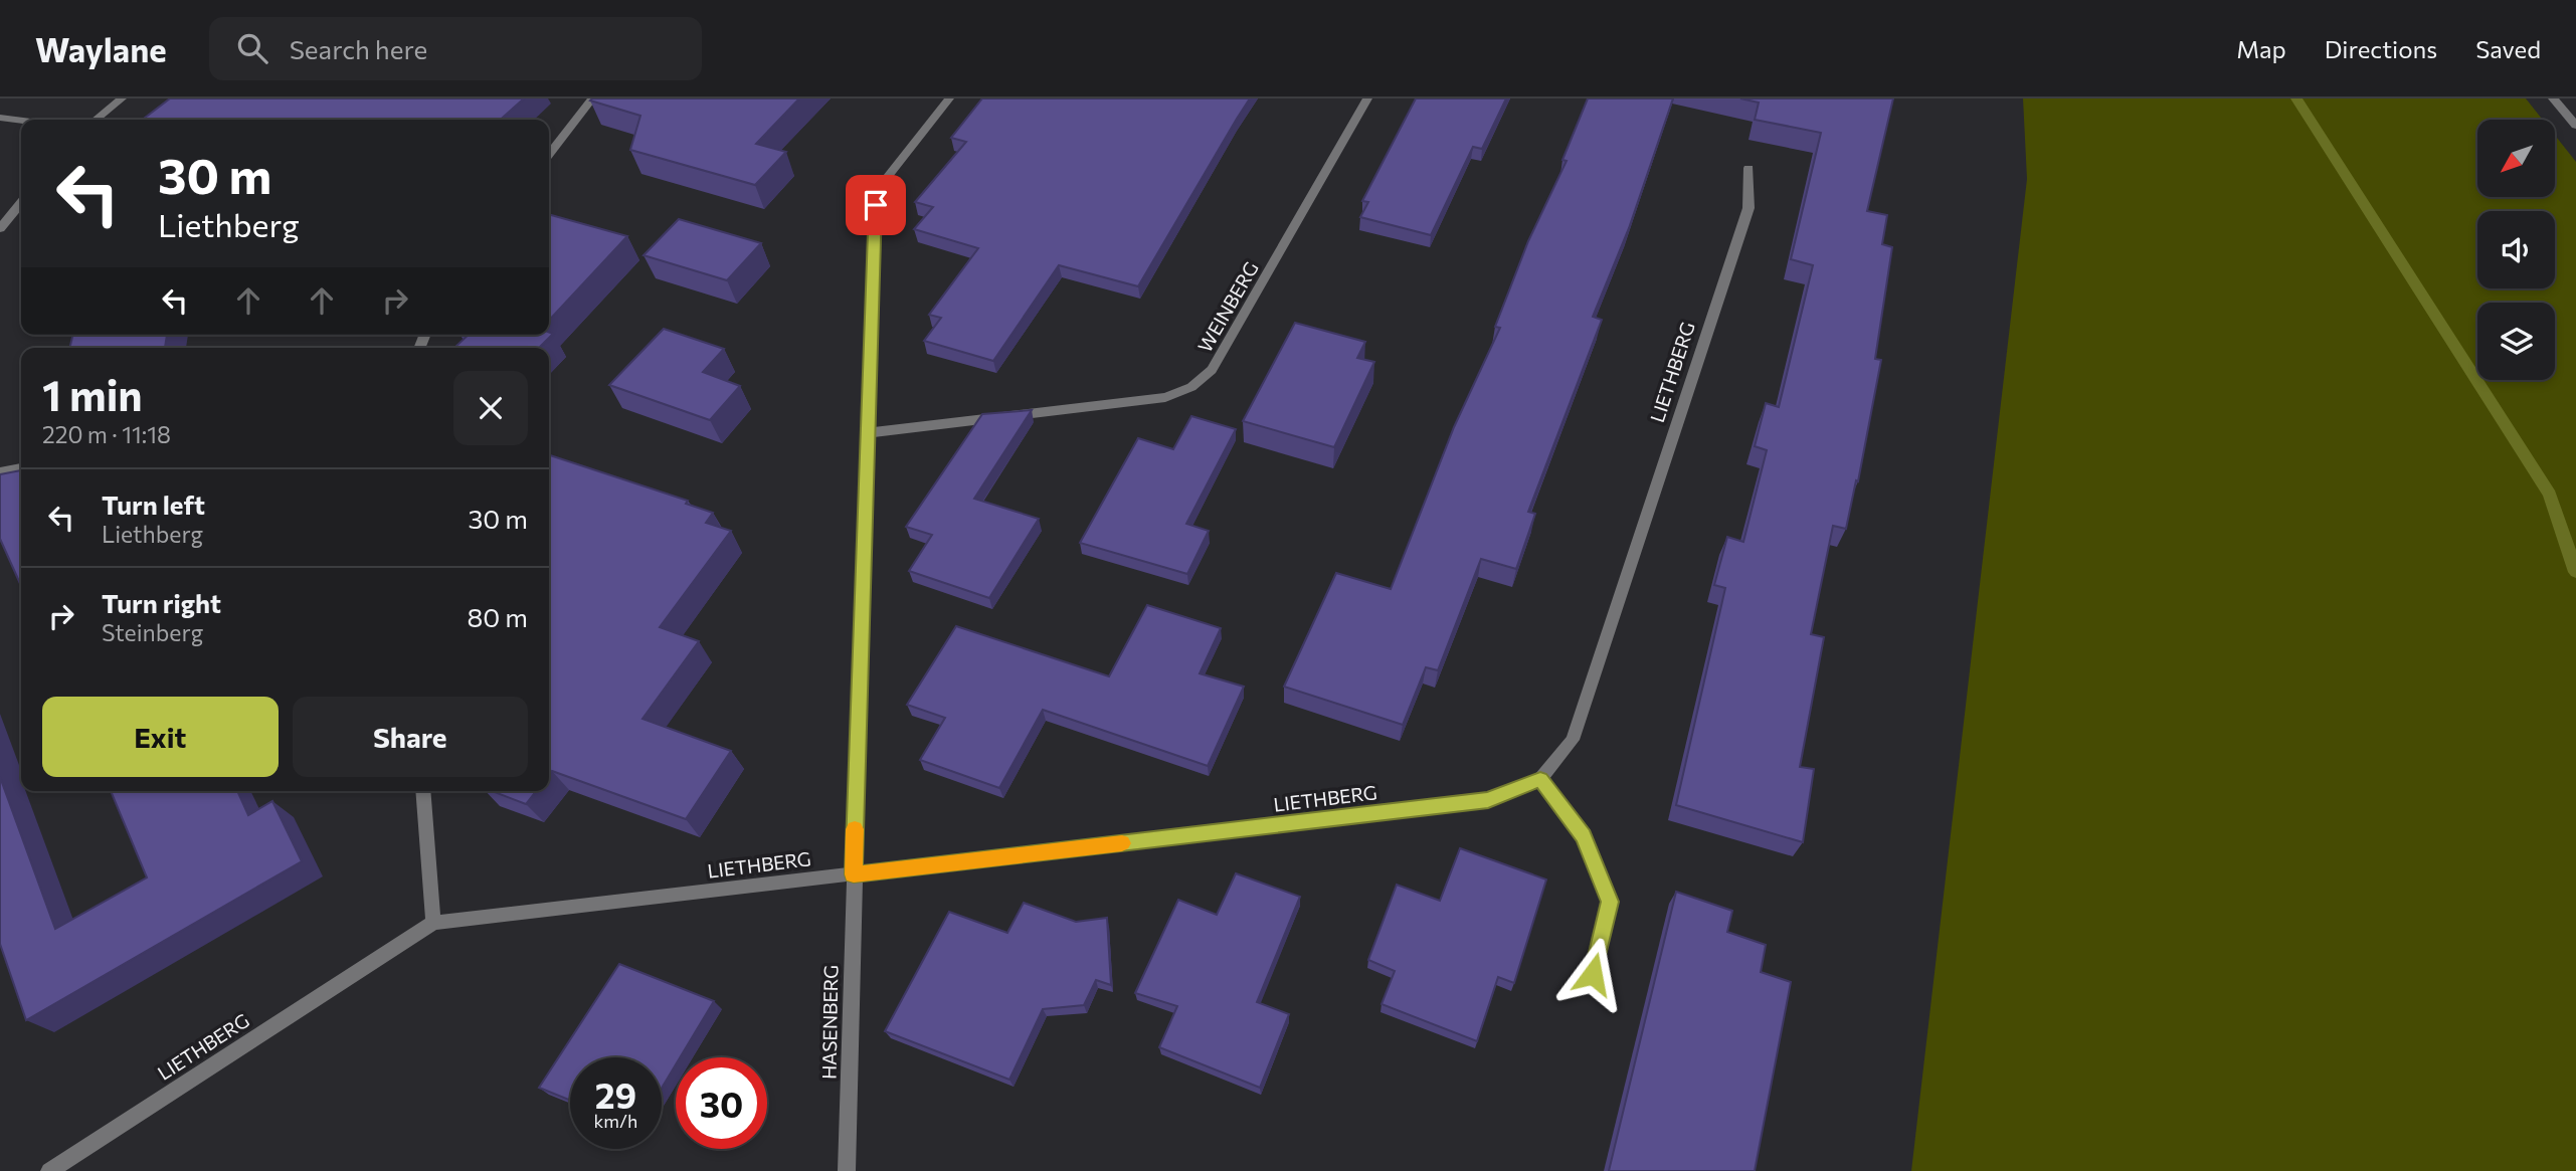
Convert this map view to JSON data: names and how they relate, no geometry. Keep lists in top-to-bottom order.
{
  "streets": {
    "street": ["WEINBERG", "LIETHBERG", "HASENBERG"]
  },
  "crossings": [
    ["WEINBERG", "HASENBERG"],
    ["LIETHBERG", "HASENBERG"]
  ],
  "north": "bottom left",
  "page": {
    "header": "Waylane",
    "search": "Search here",
    "nav": ["Map", "Directions", "Saved"],
    "turn": ["30 m", "Liethberg"],
    "heading": ["1 min", "220 m · 11:18"],
    "list": [
      {
        "name": "Turn left",
        "note": "Liethberg",
        "value": "30 m"
      },
      {
        "name": "Turn right",
        "note": "Steinberg",
        "value": "80 m"
      }
    ],
    "buttons": ["Exit", "Share"],
    "speed": "29 km/h",
    "limit": "30"
  }
}
